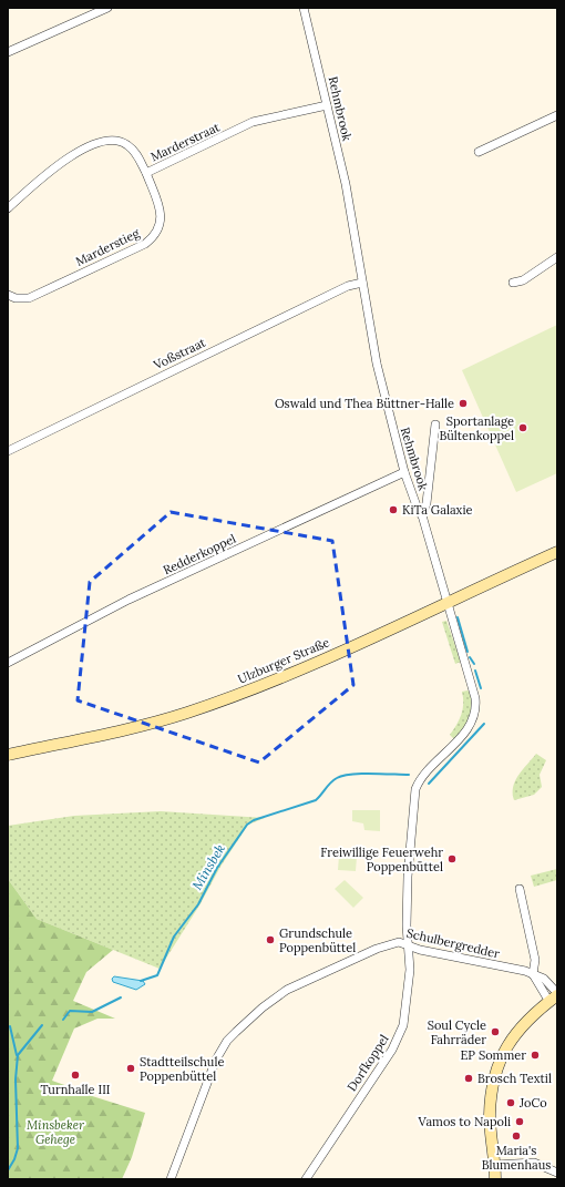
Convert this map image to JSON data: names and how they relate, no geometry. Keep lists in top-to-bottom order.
{
  "streets": {
    "main road": ["Ulzburger Straße"],
    "street": [
      "Rehmbrook",
      "Marderstraat",
      "Marderstieg",
      "Voßstraat",
      "Redderkoppel",
      "Schulbergredder",
      "Dorfkoppel"
    ]
  },
  "crossings": [
    ["Rehmbrook", "Marderstraat"],
    ["Rehmbrook", "Voßstraat"],
    ["Rehmbrook", "Redderkoppel"],
    ["Rehmbrook", "Ulzburger Straße"],
    ["Rehmbrook", "Schulbergredder"],
    ["Rehmbrook", "Dorfkoppel"],
    ["Marderstraat", "Marderstieg"],
    ["Schulbergredder", "Dorfkoppel"]
  ],
  "water": ["Minsbek"],
  "parks": ["Minsbeker Gehege"],
  "places": [
    "Oswald und Thea Büttner-Halle",
    "Sportanlage Bültenkoppel",
    "KiTa Galaxie",
    "Freiwillige Feuerwehr Poppenbüttel",
    "Grundschule Poppenbüttel",
    "Soul Cycle Fahrräder",
    "EP Sommer",
    "Stadtteilschule Poppenbüttel",
    "Turnhalle III",
    "Brosch Textil",
    "JoCo",
    "Vamos to Napoli",
    "Maria's Blumenhaus"
  ]
}
